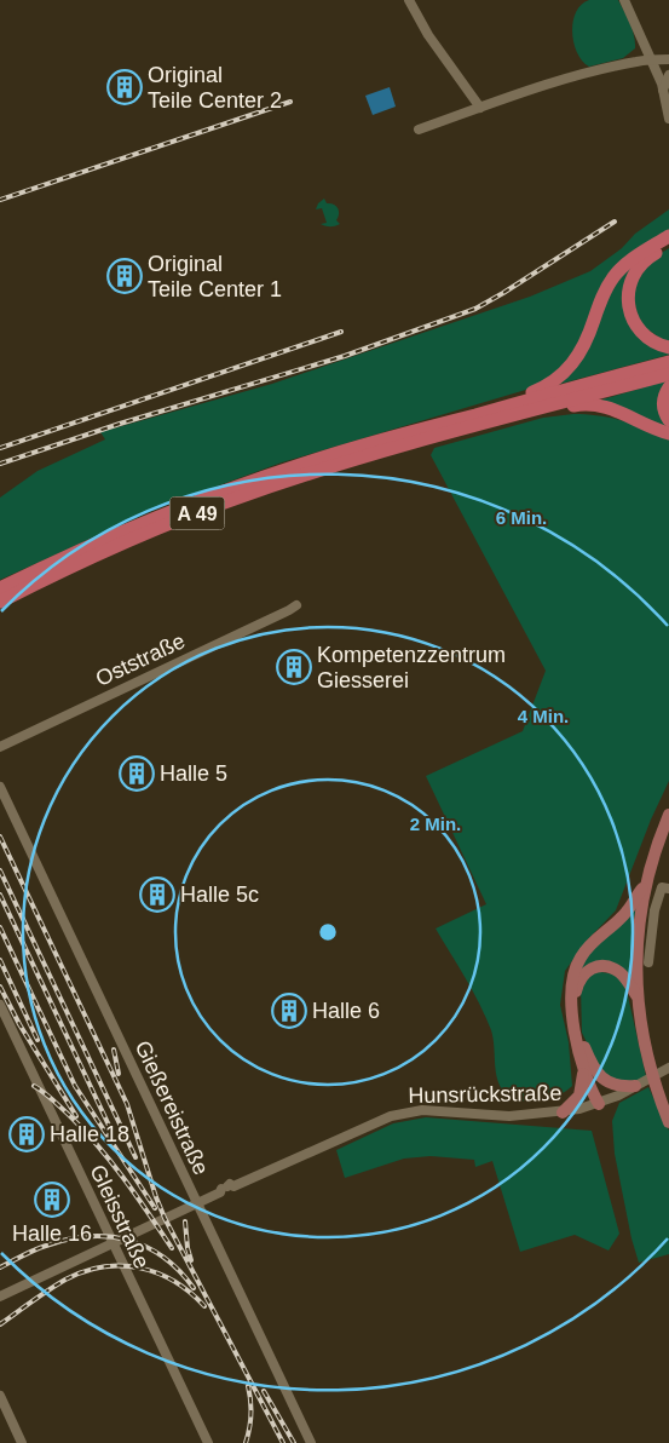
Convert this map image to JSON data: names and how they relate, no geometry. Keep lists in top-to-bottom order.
{
  "streets": {
    "highway": ["A 49"],
    "street": [
      "Oststraße",
      "Hunsrückstraße",
      "Gießereistraße",
      "Gleisstraße"
    ]
  },
  "crossings": [
    ["Hunsrückstraße", "Gießereistraße"],
    ["Hunsrückstraße", "Gleisstraße"]
  ],
  "places": {
    "building": [
      "Original Teile Center 2",
      "Original Teile Center 1",
      "Kompetenzzentrum Giesserei",
      "Halle 5",
      "Halle 5c",
      "Halle 6",
      "Halle 18",
      "Halle 16"
    ]
  },
  "rings": ["6 Min.", "4 Min.", "2 Min."]
}
